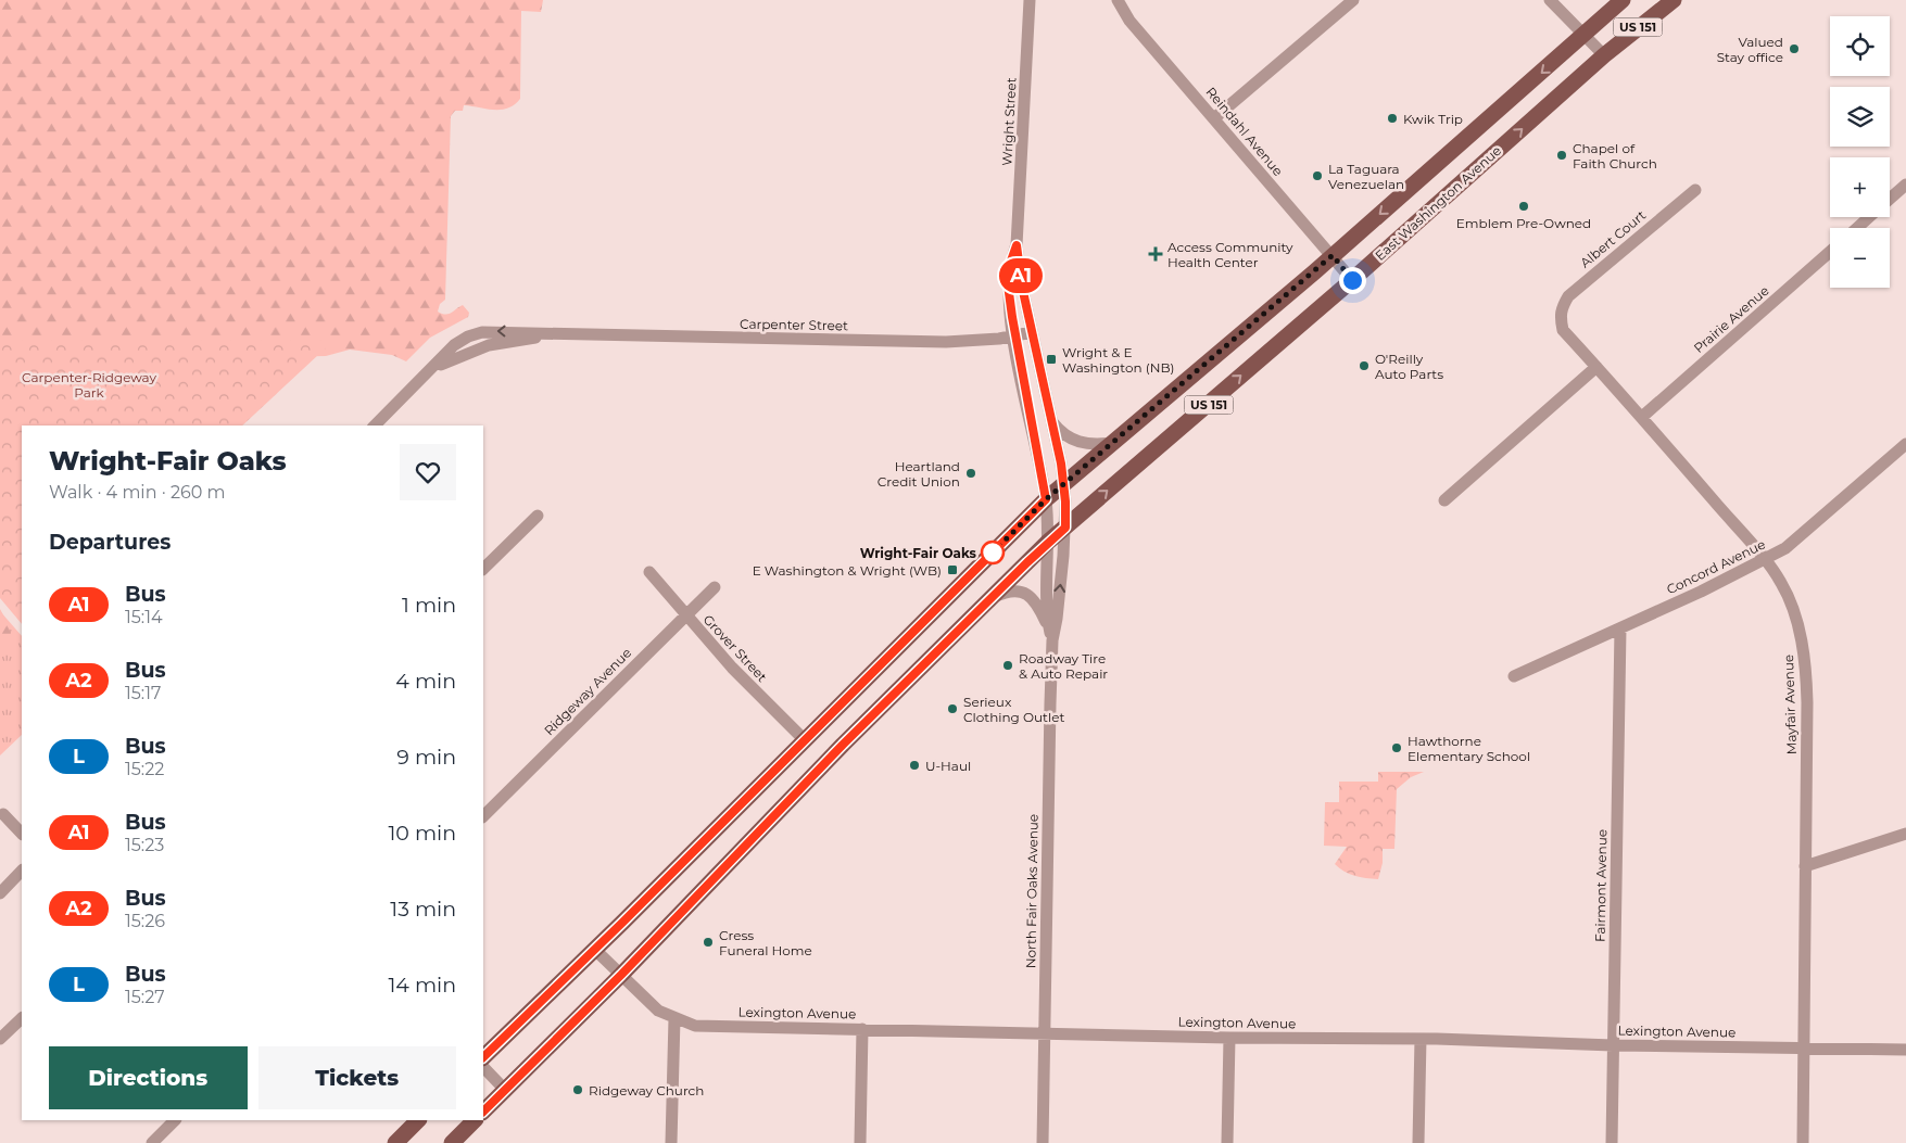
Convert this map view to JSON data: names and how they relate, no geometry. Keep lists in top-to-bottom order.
{
  "streets": {
    "main road": ["US 151", "East Washington Avenue"],
    "street": [
      "Wright Street",
      "Reindahl Avenue",
      "Albert Court",
      "Prairie Avenue",
      "Carpenter Street",
      "Concord Avenue",
      "Grover Street",
      "Ridgeway Avenue",
      "Mayfair Avenue",
      "Fairmont Avenue",
      "North Fair Oaks Avenue",
      "Lexington Avenue"
    ]
  },
  "crossings": [
    ["US 151", "Wright Street"],
    ["US 151", "Reindahl Avenue"],
    ["US 151", "Grover Street"],
    ["US 151", "North Fair Oaks Avenue"],
    ["US 151", "Lexington Avenue"],
    ["Wright Street", "Carpenter Street"],
    ["Wright Street", "North Fair Oaks Avenue"],
    ["Reindahl Avenue", "East Washington Avenue"],
    ["East Washington Avenue", "North Fair Oaks Avenue"],
    ["East Washington Avenue", "Lexington Avenue"],
    ["Albert Court", "Mayfair Avenue"],
    ["Prairie Avenue", "Mayfair Avenue"],
    ["Concord Avenue", "Mayfair Avenue"],
    ["Concord Avenue", "Fairmont Avenue"],
    ["Grover Street", "Ridgeway Avenue"],
    ["Mayfair Avenue", "Lexington Avenue"],
    ["Fairmont Avenue", "Lexington Avenue"],
    ["North Fair Oaks Avenue", "Lexington Avenue"]
  ],
  "parks": ["Carpenter-Ridgeway Park"],
  "places": {
    "other": [
      "Valued Stay office",
      "Kwik Trip",
      "Chapel of Faith Church",
      "La Taguara Venezuelan",
      "Emblem Pre-Owned",
      "O'Reilly Auto Parts",
      "Heartland Credit Union",
      "Wright-Fair Oaks",
      "Roadway Tire & Auto Repair",
      "Serieux Clothing Outlet",
      "Hawthorne Elementary School",
      "U-Haul",
      "Cress Funeral Home",
      "Ridgeway Church"
    ],
    "health": ["Access Community Health Center"],
    "transit": ["Wright & E Washington (NB)", "E Washington & Wright (WB)"]
  },
  "lines": ["bus line A1"],
  "page": {
    "on_map": "A1",
    "map_buttons": ["+", "−"],
    "heading": [
      ["Wright-Fair Oaks", "Walk · 4 min · 260 m"],
      "Departures"
    ],
    "list": [
      {
        "mark": "A1",
        "name": "Bus",
        "note": "15:14",
        "value": "1 min"
      },
      {
        "mark": "A2",
        "name": "Bus",
        "note": "15:17",
        "value": "4 min"
      },
      {
        "mark": "L",
        "name": "Bus",
        "note": "15:22",
        "value": "9 min"
      },
      {
        "mark": "A1",
        "name": "Bus",
        "note": "15:23",
        "value": "10 min"
      },
      {
        "mark": "A2",
        "name": "Bus",
        "note": "15:26",
        "value": "13 min"
      },
      {
        "mark": "L",
        "name": "Bus",
        "note": "15:27",
        "value": "14 min"
      }
    ],
    "buttons": ["Directions", "Tickets"]
  }
}
